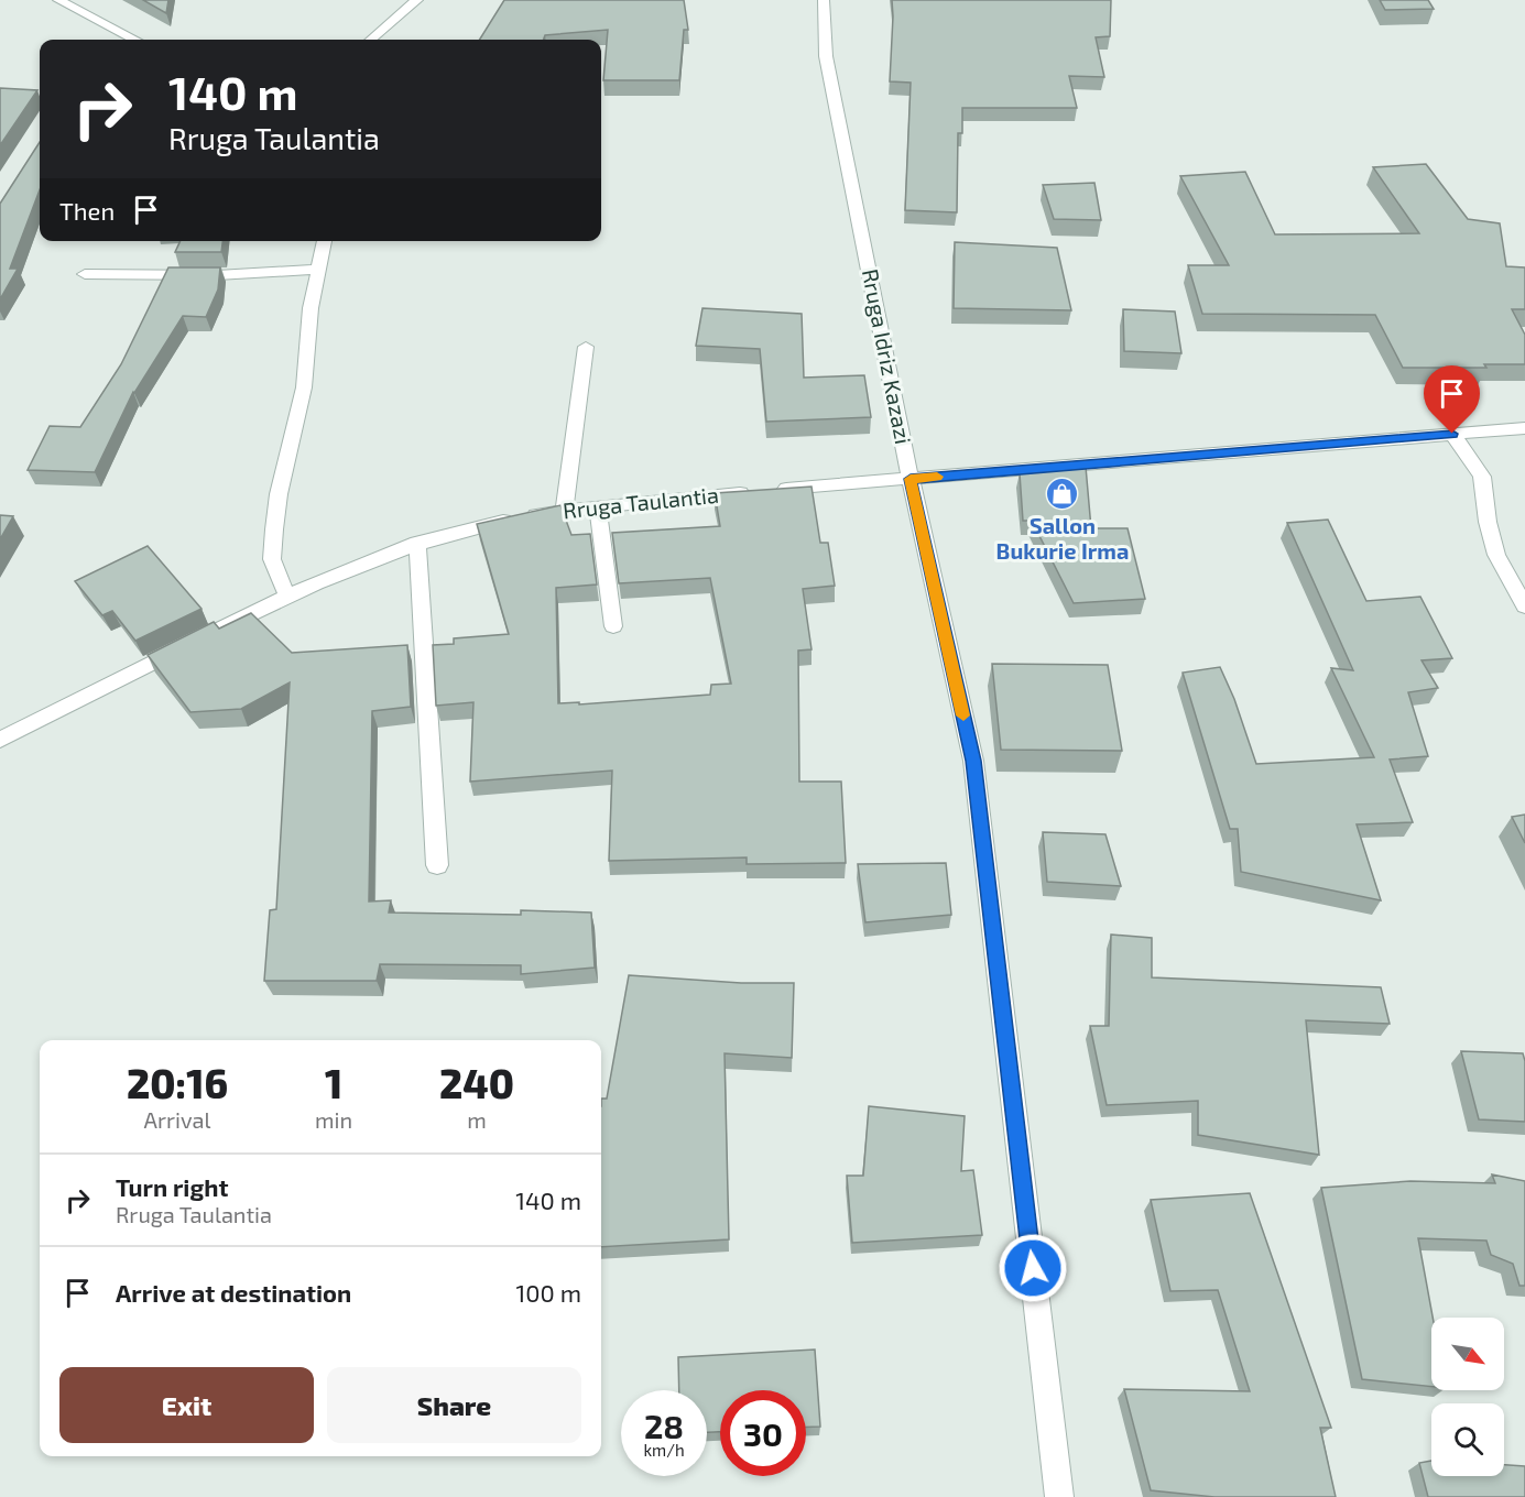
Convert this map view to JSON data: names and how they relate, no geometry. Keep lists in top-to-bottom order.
{
  "streets": {
    "street": ["Rruga Idriz Kazazi", "Rruga Taulantia"]
  },
  "crossings": [
    ["Rruga Idriz Kazazi", "Rruga Taulantia"]
  ],
  "places": {
    "shop": ["Sallon Bukurie Irma"]
  },
  "north": "bottom right",
  "page": {
    "turn": ["140 m", "Rruga Taulantia"],
    "then": "Then",
    "eta": [
      "20:16",
      "Arrival",
      "1",
      "min",
      "240",
      "m"
    ],
    "list": [
      {
        "name": "Turn right",
        "note": "Rruga Taulantia",
        "value": "140 m"
      },
      {
        "name": "Arrive at destination",
        "value": "100 m"
      }
    ],
    "buttons": ["Exit", "Share"],
    "speed": "28 km/h",
    "limit": "30"
  }
}
